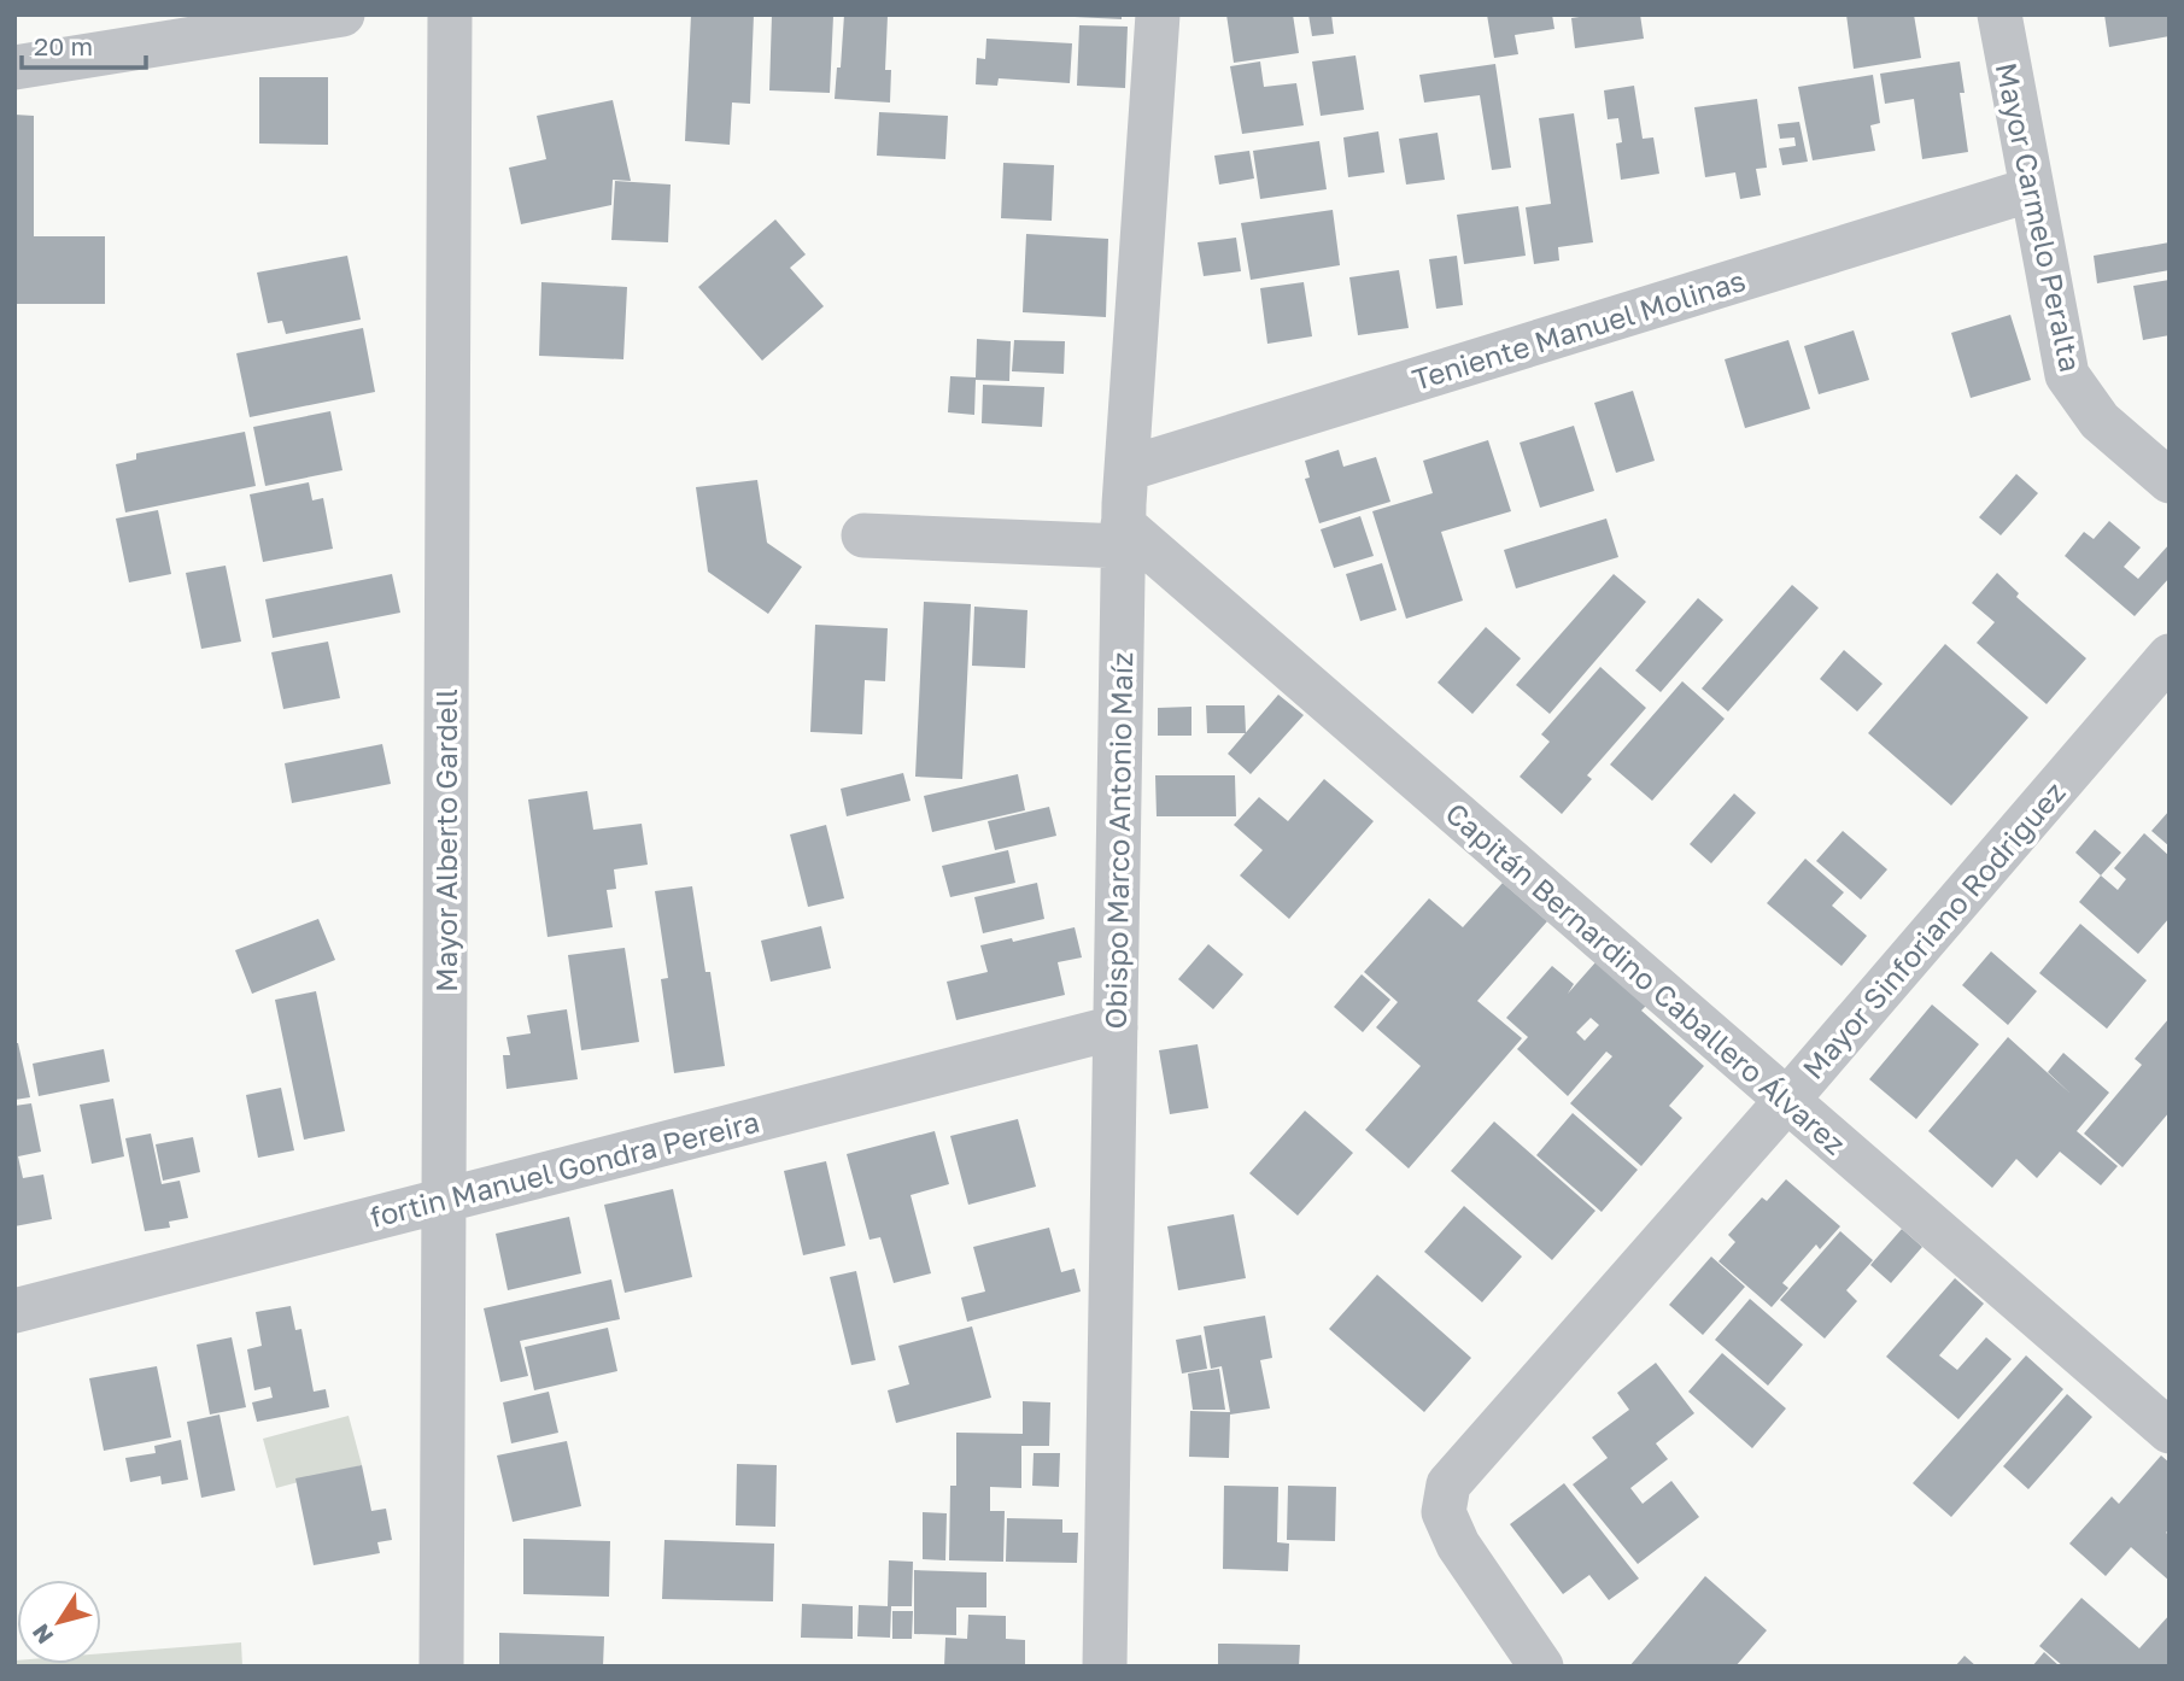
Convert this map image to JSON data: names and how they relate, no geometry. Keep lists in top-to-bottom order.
{
  "streets": {
    "street": [
      "Mayor Carmelo Peralta",
      "Teniente Manuel Molinas",
      "Mayor Alberto Gardell",
      "Obispo Marco Antonio Maíz",
      "Mayor Sinforiano Rodriguez",
      "Capitán Bernardino Caballero Álvarez",
      "fortin Manuel Gondra Pereira"
    ]
  },
  "crossings": [
    ["Mayor Carmelo Peralta", "Teniente Manuel Molinas"],
    ["Teniente Manuel Molinas", "Obispo Marco Antonio Maíz"],
    ["Mayor Alberto Gardell", "fortin Manuel Gondra Pereira"],
    ["Obispo Marco Antonio Maíz", "Capitán Bernardino Caballero Álvarez"],
    ["Obispo Marco Antonio Maíz", "fortin Manuel Gondra Pereira"],
    ["Mayor Sinforiano Rodriguez", "Capitán Bernardino Caballero Álvarez"]
  ],
  "scale_bar": "20 m",
  "north": "bottom left"
}
